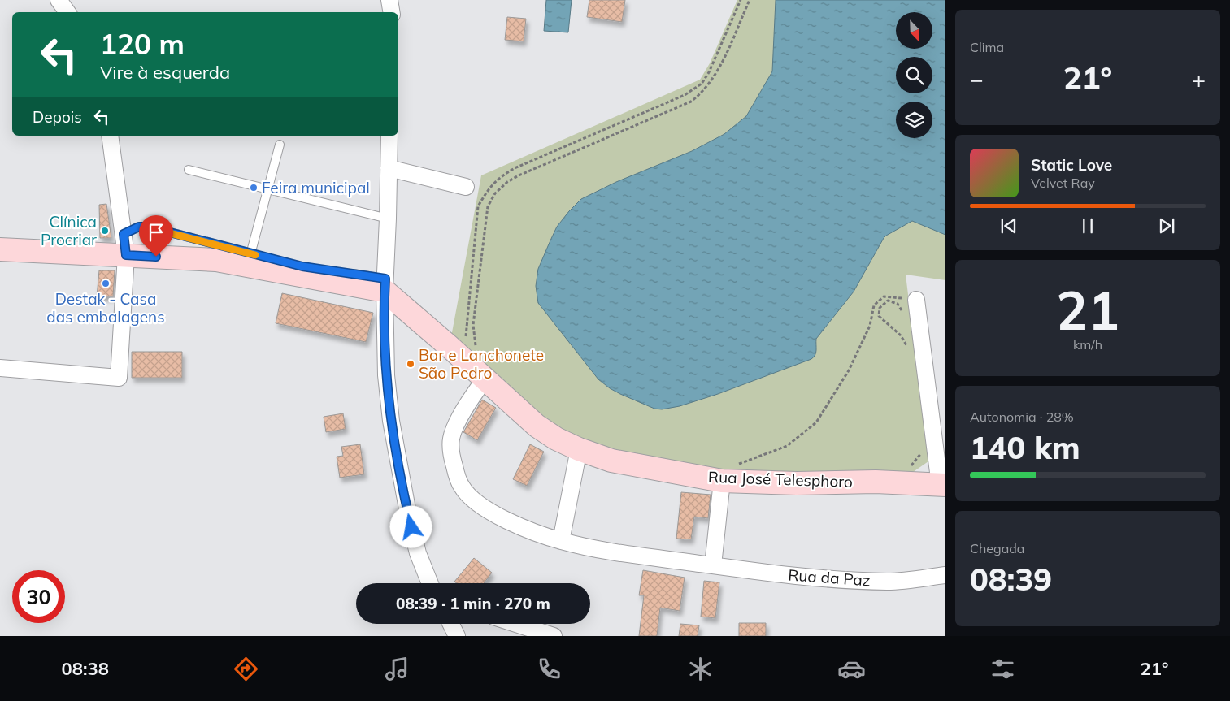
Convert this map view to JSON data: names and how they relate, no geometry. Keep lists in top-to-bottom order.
{
  "streets": {
    "street": ["Rua José Telesphoro", "Rua da Paz"]
  },
  "crossings": [
    ["Rua José Telesphoro", "Rua da Paz"]
  ],
  "places": [
    "Feira municipal",
    "Clínica Procriar",
    "Destak - Casa das embalagens",
    "Bar e Lanchonete São Pedro"
  ],
  "north": "bottom right",
  "page": {
    "tile": [
      "Clima",
      ["21", "km/h"],
      ["Autonomia · 28%", "140 km"],
      ["Chegada", "08:39"]
    ],
    "turn": ["120 m", "Vire à esquerda"],
    "heat": ["−", "21°", "+"],
    "then": "Depois",
    "song": ["Static Love", "Velvet Ray"],
    "limit": "30",
    "trip": "08:39 · 1 min · 270 m",
    "tabs": ["08:38", "21°"]
  }
}
